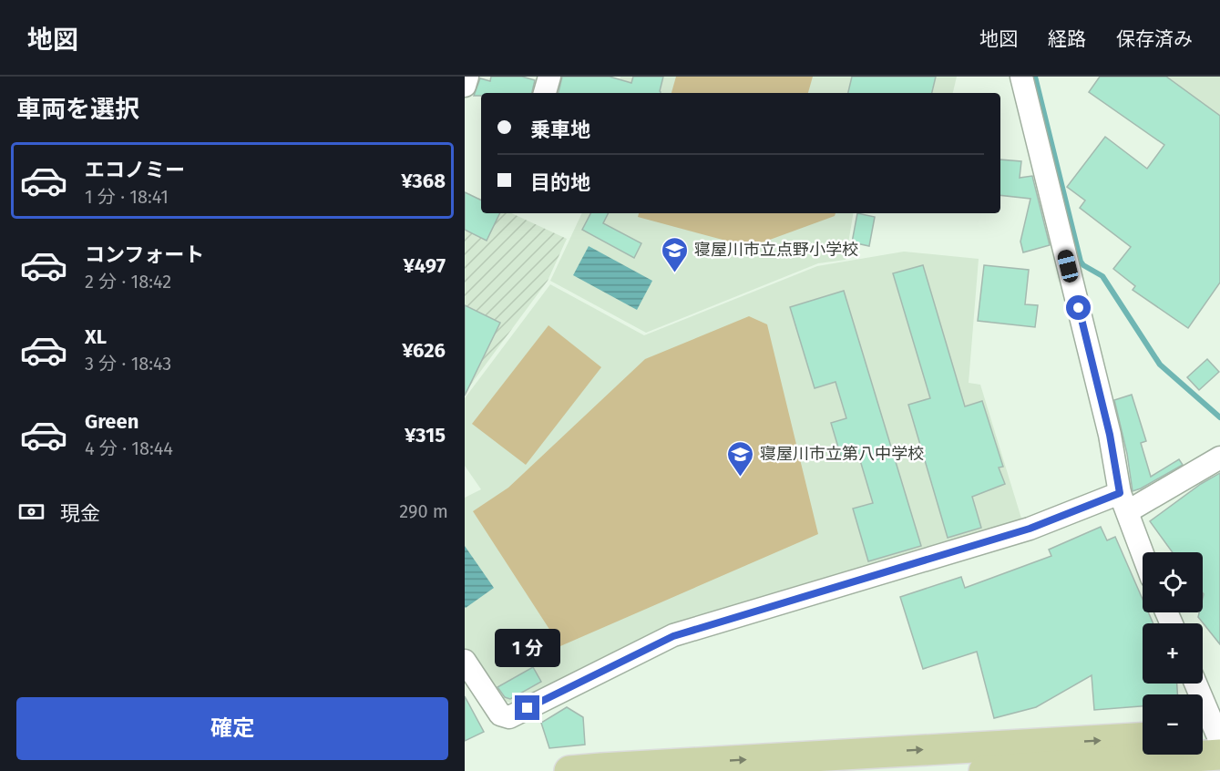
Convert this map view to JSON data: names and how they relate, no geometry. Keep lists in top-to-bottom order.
{
  "places": {
    "school or university": ["寝屋川市立点野小学校", "寝屋川市立第八中学校"]
  },
  "page": {
    "header": "地図",
    "nav": ["地図", "経路", "保存済み"],
    "heading": "車両を選択",
    "banner": ["乗車地", "目的地"],
    "list": [
      {
        "name": "エコノミー",
        "note": "1 分 · 18:41",
        "value": "¥368"
      },
      {
        "name": "コンフォート",
        "note": "2 分 · 18:42",
        "value": "¥497"
      },
      {
        "name": "XL",
        "note": "3 分 · 18:43",
        "value": "¥626"
      },
      {
        "name": "Green",
        "note": "4 分 · 18:44",
        "value": "¥315"
      }
    ],
    "pay": ["現金", "290 m"],
    "map_buttons": ["+", "−"],
    "bubble": "1 分",
    "buttons": "確定"
  }
}
